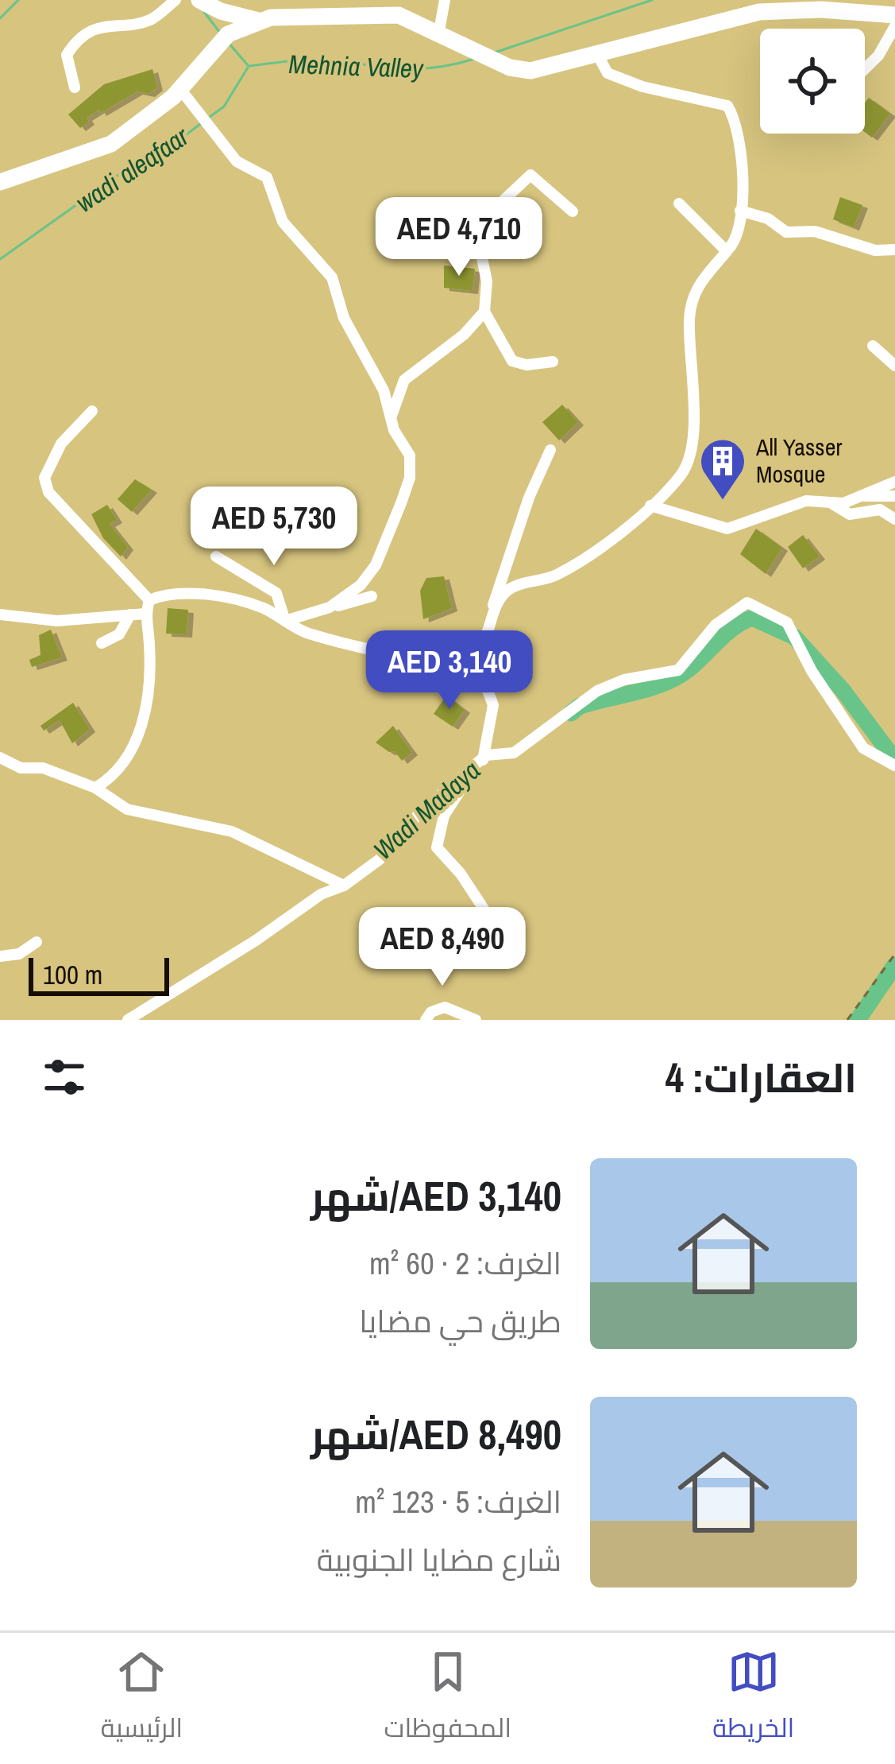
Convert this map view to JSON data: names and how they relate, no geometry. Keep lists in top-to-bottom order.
{
  "water": ["Mehnia Valley", "wadi aleafaar", "Wadi Madaya"],
  "places": {
    "building": ["All Yasser Mosque"]
  },
  "scale_bar": "100 m",
  "page": {
    "price": [
      "AED 4,710",
      "AED 5,730",
      "AED 3,140",
      "AED 8,490"
    ],
    "scale": "100 m",
    "heading": "العقارات: 4",
    "list": [
      {
        "name": "AED 3,140/شهر",
        "note": "الغرف: 2 · 60 m² · طريق حي مضايا"
      },
      {
        "name": "AED 8,490/شهر",
        "note": "الغرف: 5 · 123 m² · شارع مضايا الجنوبية"
      }
    ],
    "tabs": ["الخريطة", "المحفوظات", "الرئيسية"]
  }
}
